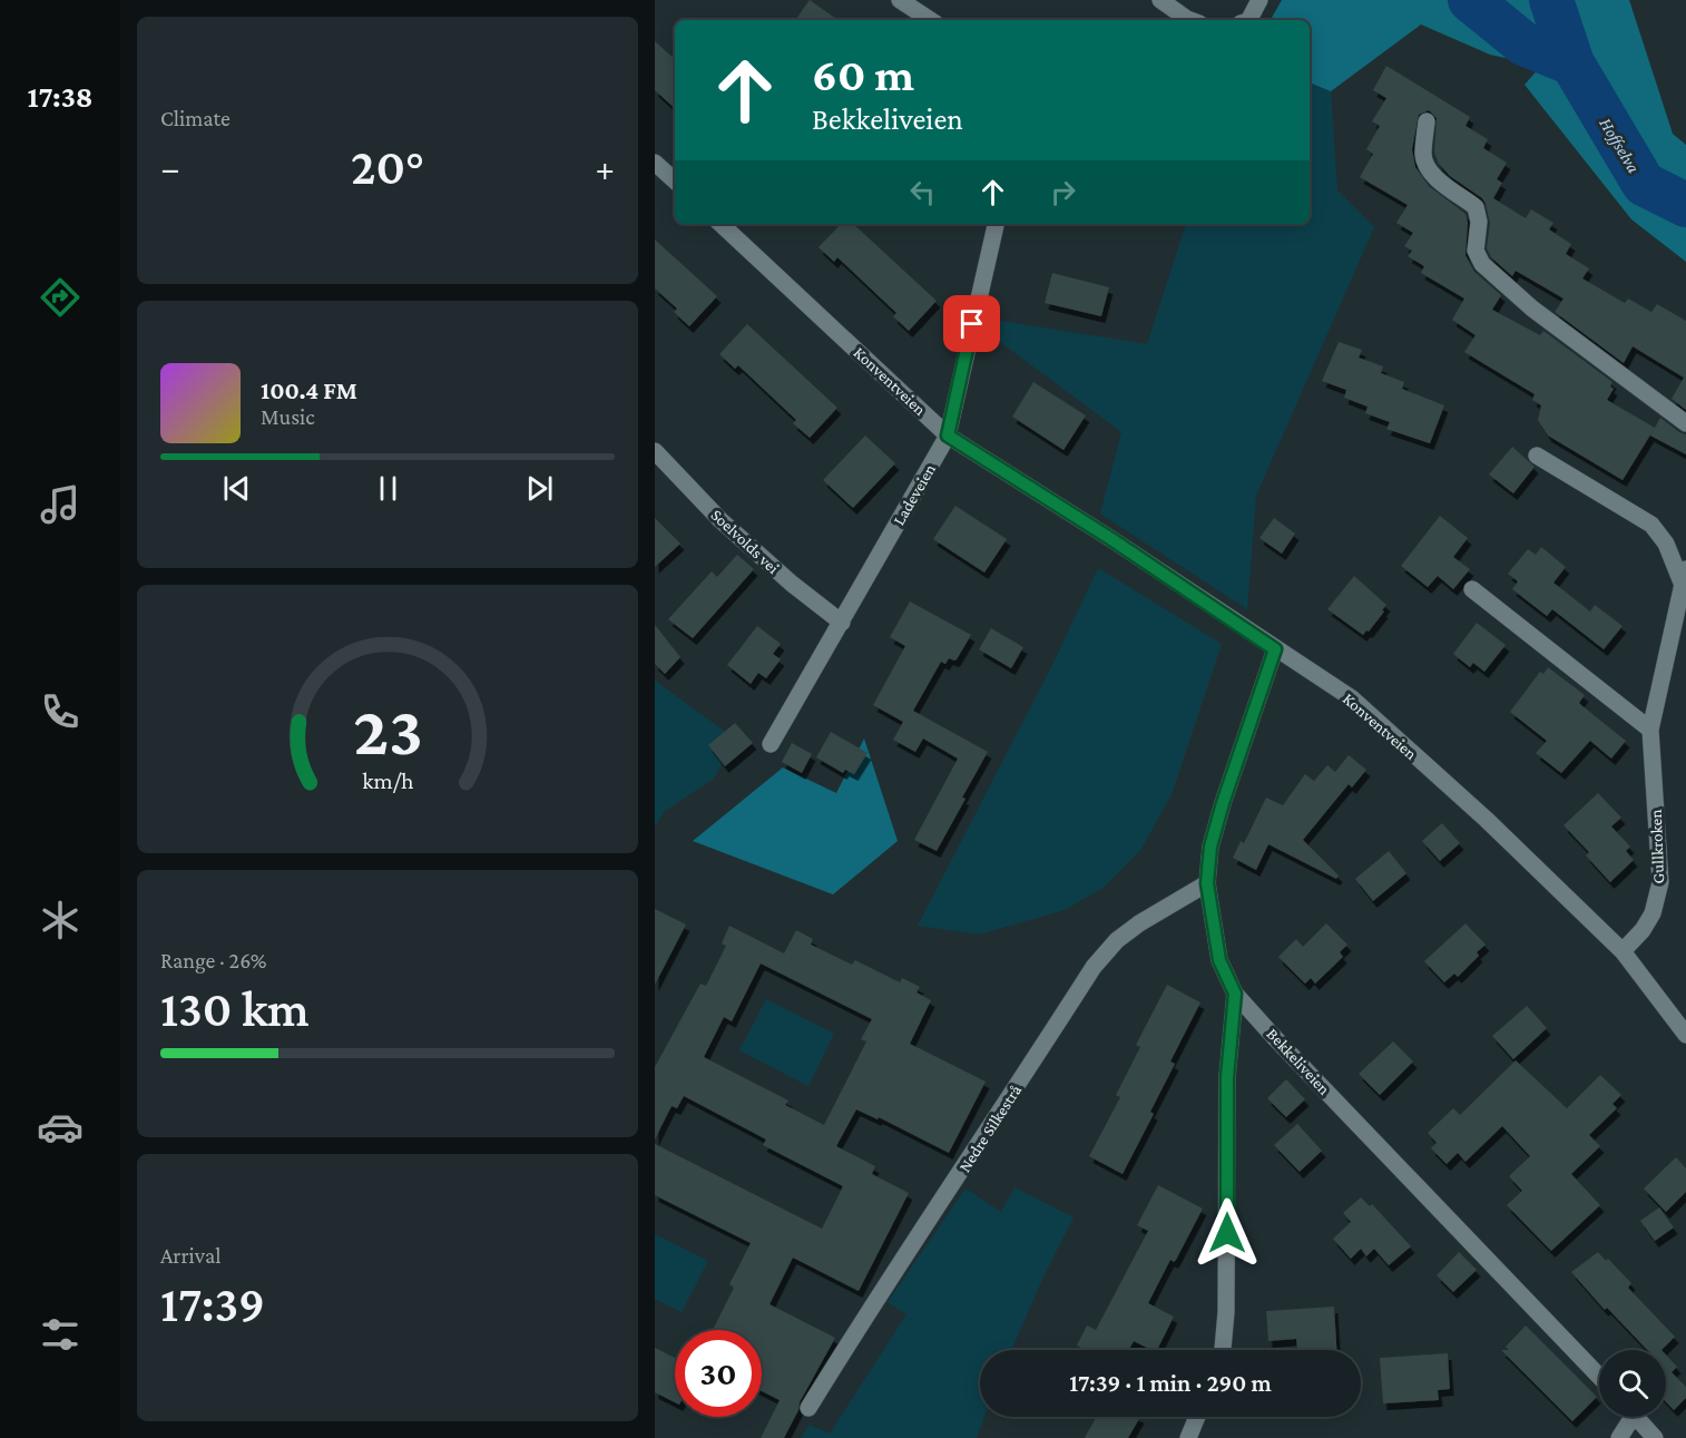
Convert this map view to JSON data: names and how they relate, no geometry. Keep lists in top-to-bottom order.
{
  "streets": {
    "street": [
      "Konventveien",
      "Ladeveien",
      "Soelvolds vei",
      "Gullkroken",
      "Bekkeliveien",
      "Nedre Silkestrå"
    ]
  },
  "crossings": [
    ["Konventveien", "Ladeveien"],
    ["Konventveien", "Gullkroken"],
    ["Konventveien", "Bekkeliveien"],
    ["Ladeveien", "Soelvolds vei"],
    ["Bekkeliveien", "Nedre Silkestrå"]
  ],
  "water": ["Hoffselva"],
  "page": {
    "tabs": "17:38",
    "tile": [
      "Climate",
      ["Range · 26%", "130 km"],
      ["Arrival", "17:39"]
    ],
    "turn": ["60 m", "Bekkeliveien"],
    "heat": ["−", "20°", "+"],
    "song": ["100.4 FM", "Music"],
    "limit": "30",
    "trip": "17:39 · 1 min · 290 m",
    "gauge": ["23", "km/h"]
  }
}
